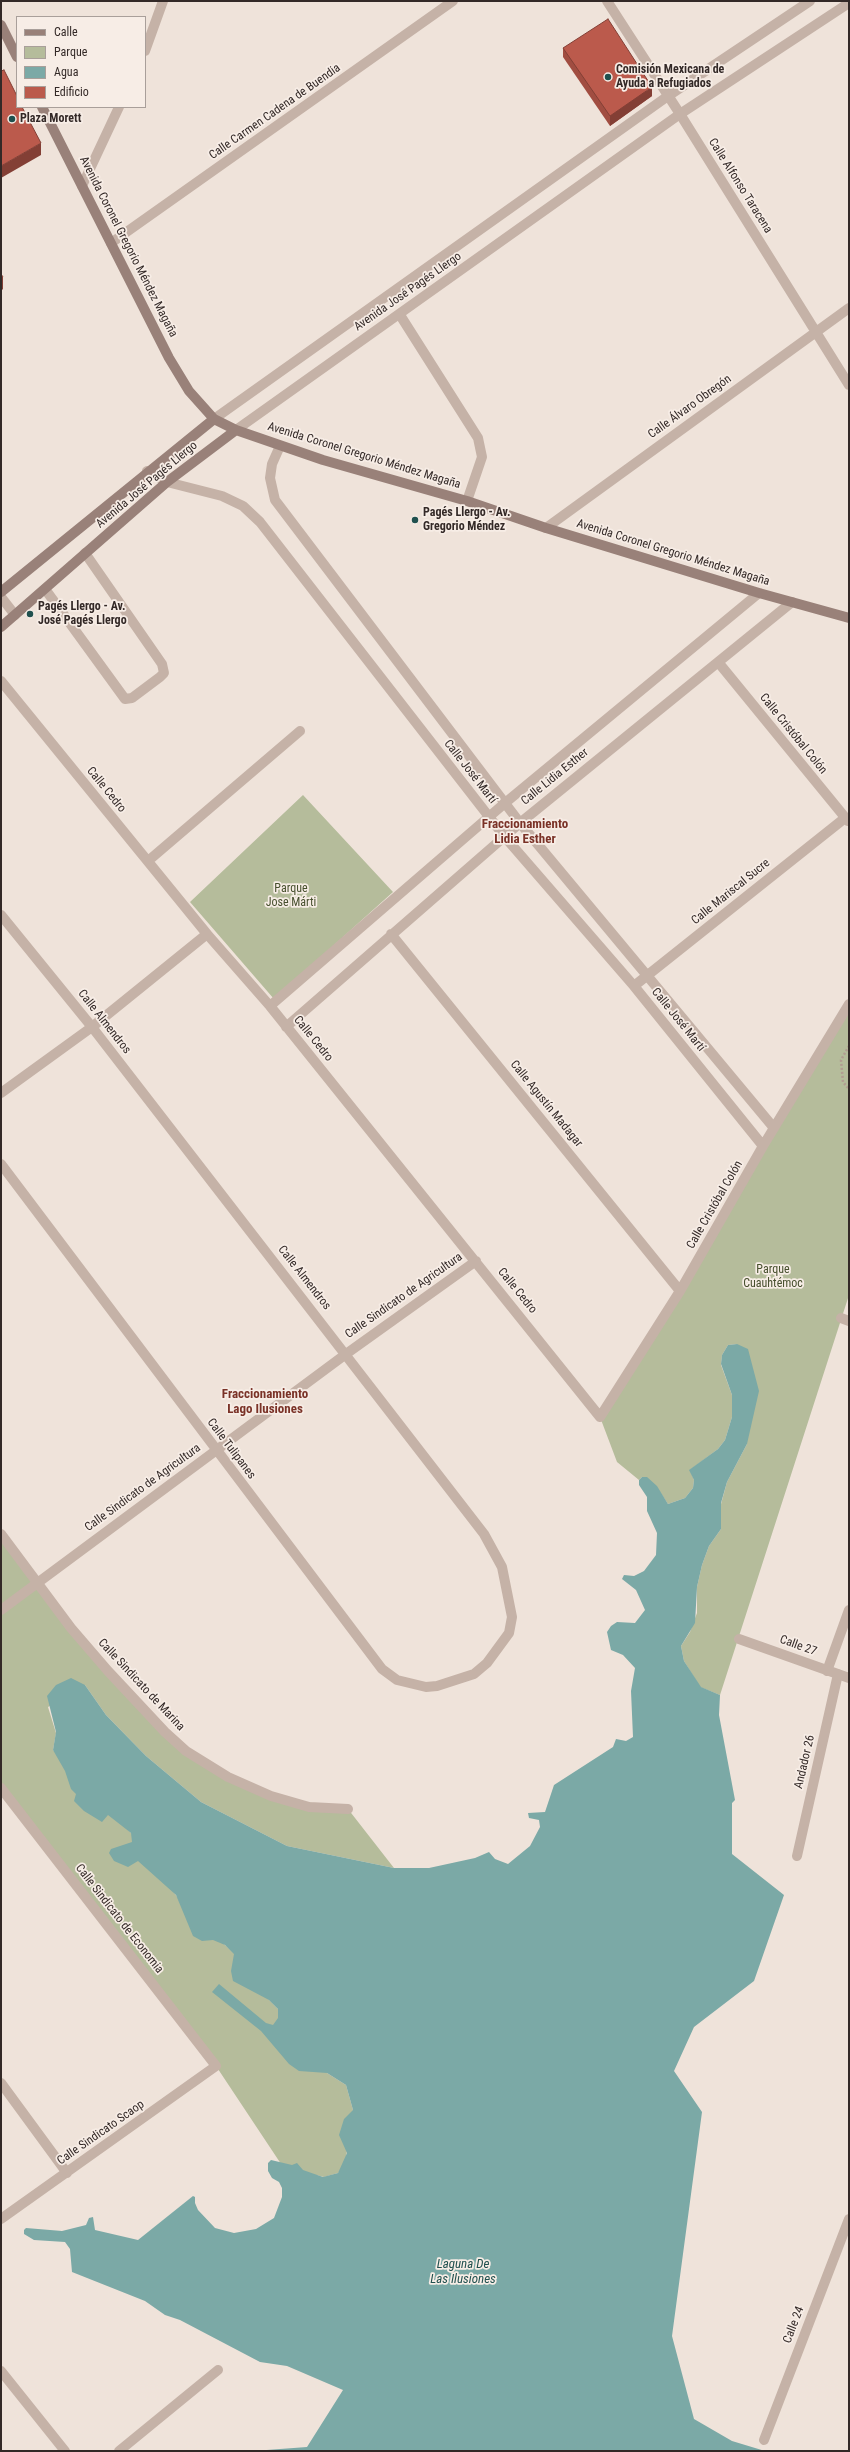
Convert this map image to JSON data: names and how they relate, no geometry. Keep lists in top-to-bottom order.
{
  "streets": {
    "main road": ["Avenida Coronel Gregorio Méndez Magaña", "Avenida José Pagés Llergo"],
    "street": [
      "Calle Carmen Cadena de Buendia",
      "Calle Alfonso Taracena",
      "Calle Álvaro Obregón",
      "Calle Cristóbal Colón",
      "Calle José Martí",
      "Calle Lidia Esther",
      "Calle Cedro",
      "Calle Mariscal Sucre",
      "Calle Almendros",
      "Calle Agustín Madagar",
      "Calle Sindicato de Agricultura",
      "Calle Tulipanes",
      "Calle 27",
      "Calle Sindicato de Marina",
      "Andador 26",
      "Calle Sindicato de Economia",
      "Calle Sindicato Scaop",
      "Calle 24"
    ]
  },
  "crossings": [
    ["Calle Carmen Cadena de Buendia", "Avenida Coronel Gregorio Méndez Magaña"],
    ["Calle Alfonso Taracena", "Avenida José Pagés Llergo"],
    ["Calle Alfonso Taracena", "Calle Álvaro Obregón"],
    ["Avenida Coronel Gregorio Méndez Magaña", "Avenida José Pagés Llergo"],
    ["Avenida Coronel Gregorio Méndez Magaña", "Calle Álvaro Obregón"],
    ["Avenida Coronel Gregorio Méndez Magaña", "Calle José Martí"],
    ["Avenida Coronel Gregorio Méndez Magaña", "Calle Lidia Esther"],
    ["Avenida José Pagés Llergo", "Calle José Martí"],
    ["Calle Cristóbal Colón", "Calle José Martí"],
    ["Calle Cristóbal Colón", "Calle Lidia Esther"],
    ["Calle Cristóbal Colón", "Calle Cedro"],
    ["Calle Cristóbal Colón", "Calle Mariscal Sucre"],
    ["Calle Cristóbal Colón", "Calle Agustín Madagar"],
    ["Calle José Martí", "Calle Lidia Esther"],
    ["Calle José Martí", "Calle Mariscal Sucre"],
    ["Calle Lidia Esther", "Calle Cedro"],
    ["Calle Lidia Esther", "Calle Agustín Madagar"],
    ["Calle Cedro", "Calle Sindicato de Agricultura"],
    ["Calle Almendros", "Calle Sindicato de Agricultura"],
    ["Calle Almendros", "Calle Tulipanes"],
    ["Calle Sindicato de Agricultura", "Calle Tulipanes"],
    ["Calle Sindicato de Agricultura", "Calle Sindicato de Marina"],
    ["Calle 27", "Andador 26"],
    ["Calle Sindicato de Economia", "Calle Sindicato Scaop"]
  ],
  "districts": ["Fraccionamiento Lidia Esther", "Fraccionamiento Lago Ilusiones"],
  "water": ["Laguna De Las Ilusiones"],
  "parks": ["Parque Jose Márti", "Parque Cuauhtémoc"],
  "places": [
    "Comisión Mexicana de Ayuda a Refugiados",
    "Plaza Morett",
    "Pagés Llergo - Av. Gregorio Méndez",
    "Pagés Llergo - Av. José Pagés Llergo"
  ],
  "legend": [
    "Calle",
    "Parque",
    "Agua",
    "Edificio"
  ]
}
